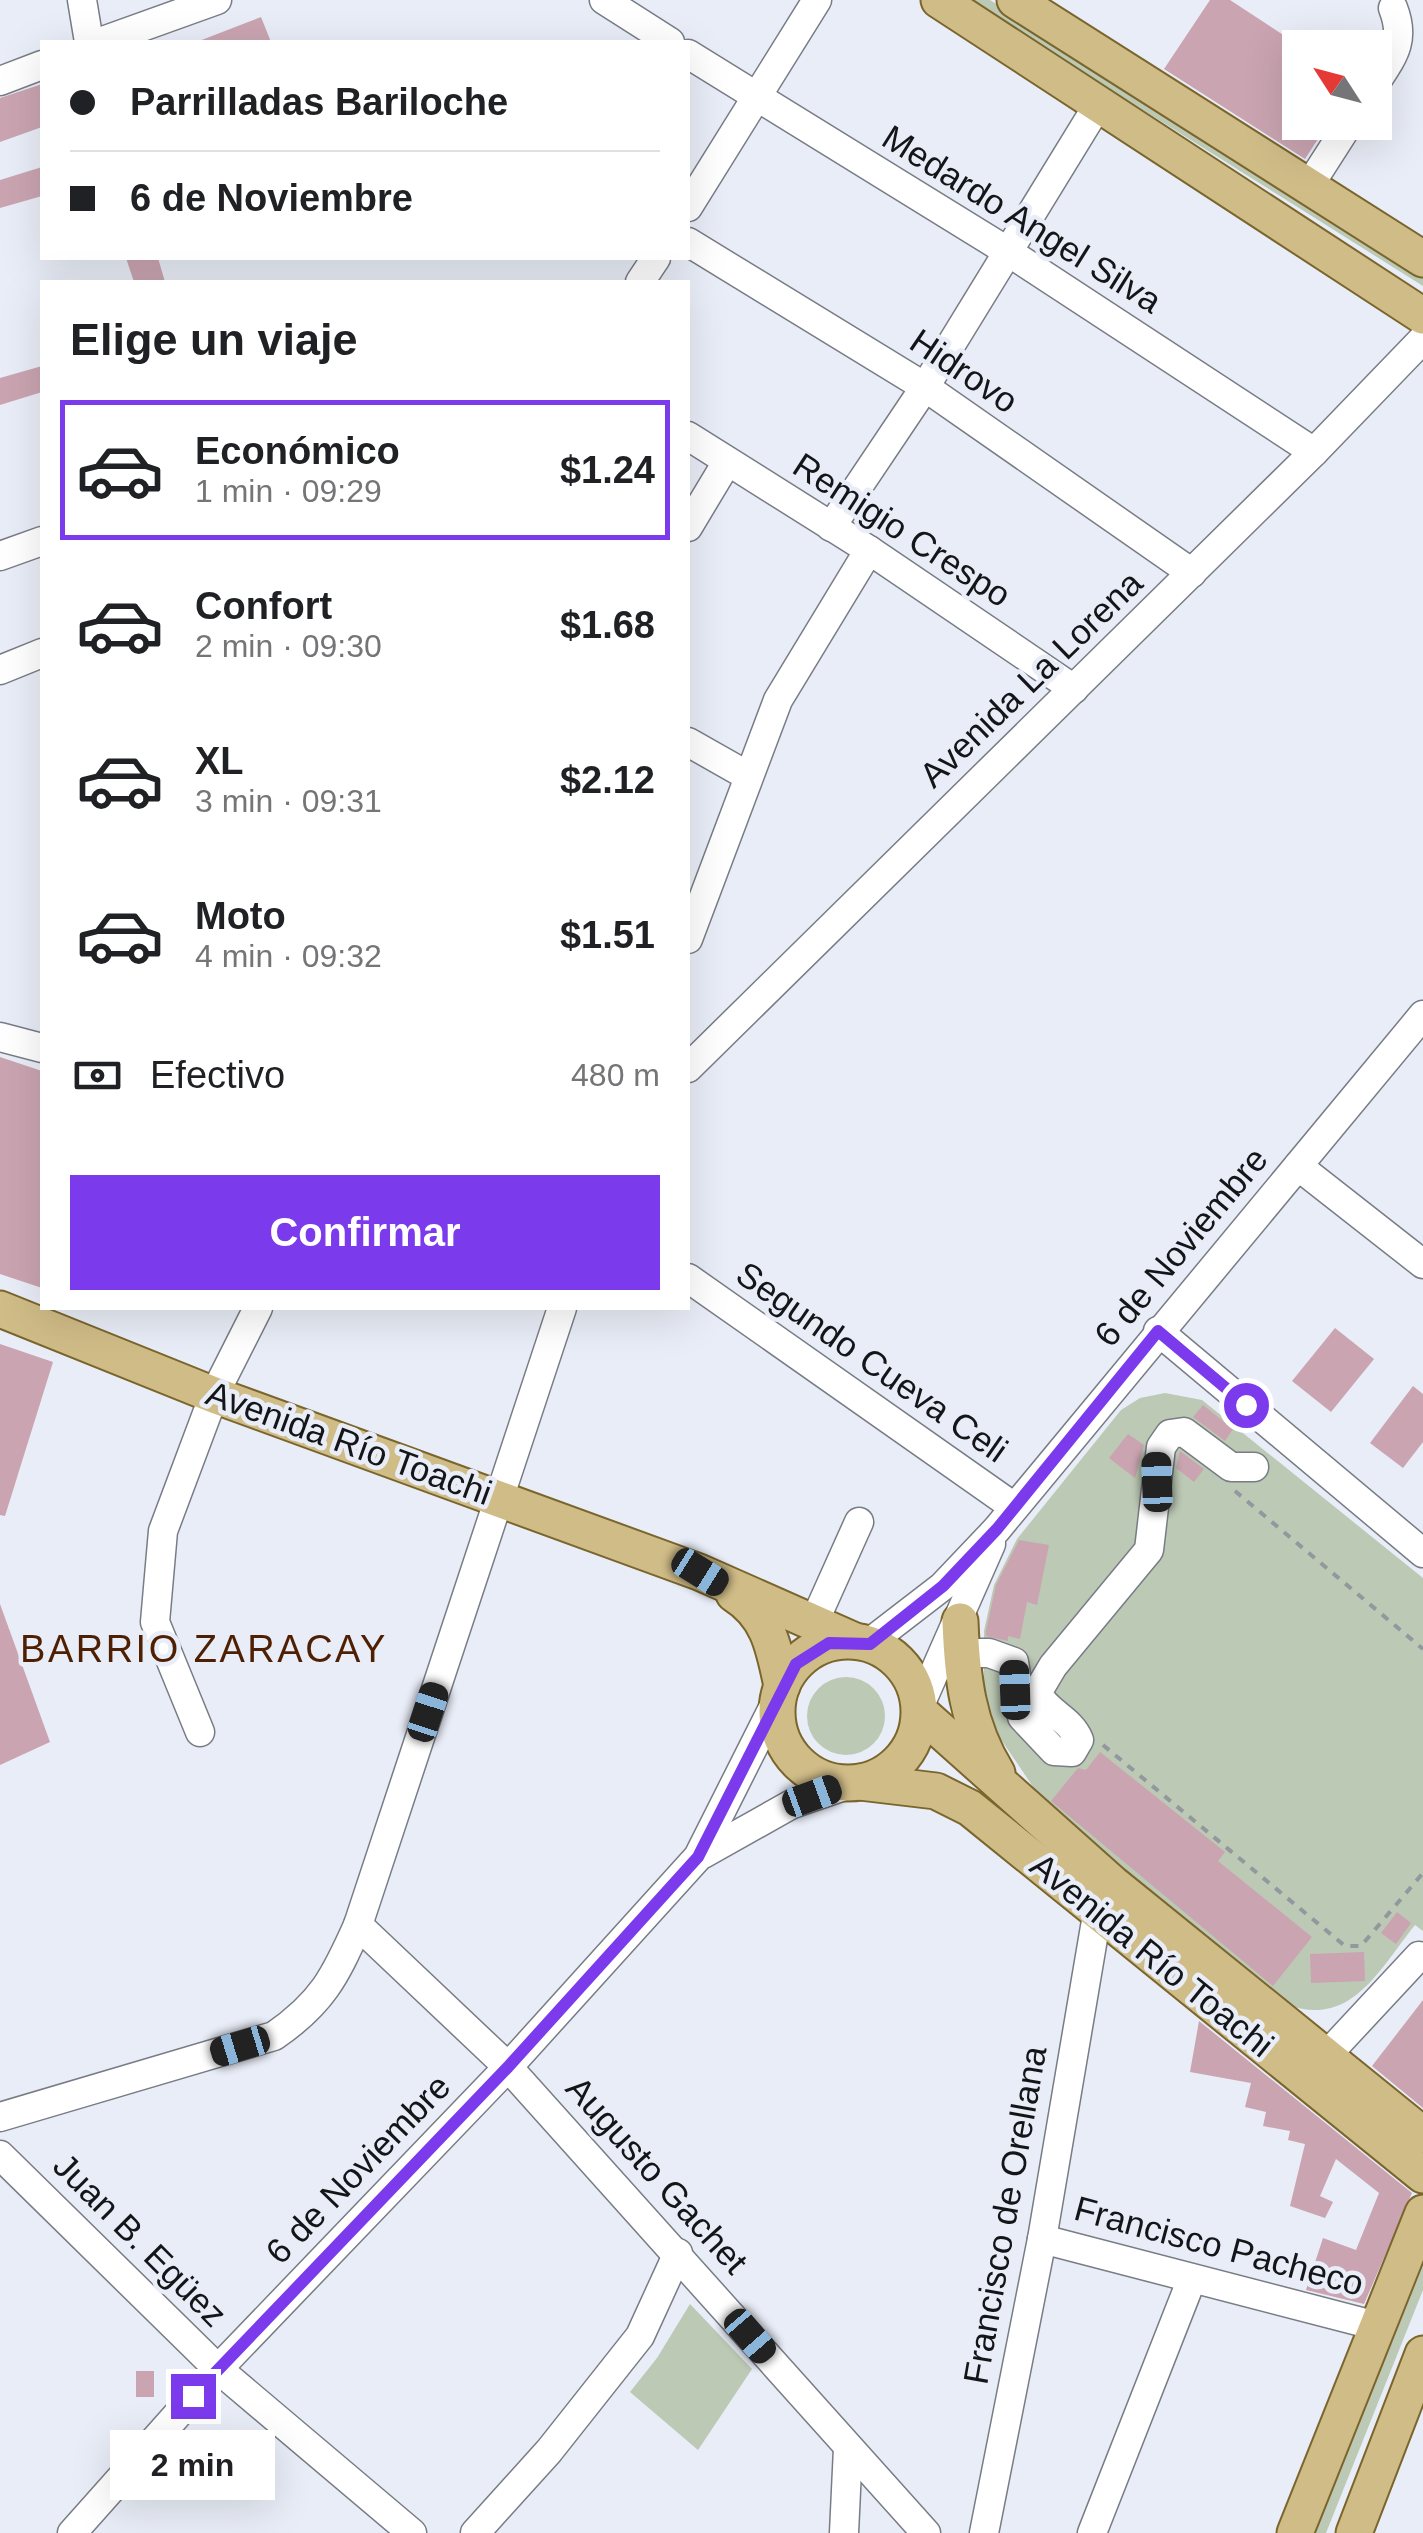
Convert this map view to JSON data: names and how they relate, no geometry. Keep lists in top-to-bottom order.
{
  "streets": {
    "main road": ["Avenida Río Toachi"],
    "street": [
      "Medardo Angel Silva",
      "Hidrovo",
      "Remigio Crespo",
      "Avenida La Lorena",
      "6 de Noviembre",
      "Segundo Cueva Celi",
      "Augusto Gachet",
      "Francisco de Orellana",
      "Juan B. Egüez",
      "Francisco Pacheco"
    ]
  },
  "crossings": [
    ["Medardo Angel Silva", "Avenida La Lorena"],
    ["Hidrovo", "Avenida La Lorena"],
    ["Remigio Crespo", "Avenida La Lorena"],
    ["6 de Noviembre", "Segundo Cueva Celi"],
    ["6 de Noviembre", "Avenida Río Toachi"],
    ["6 de Noviembre", "Augusto Gachet"],
    ["6 de Noviembre", "Juan B. Egüez"],
    ["Avenida Río Toachi", "Francisco de Orellana"],
    ["Francisco de Orellana", "Francisco Pacheco"]
  ],
  "districts": ["BARRIO ZARACAY"],
  "north": "top left",
  "page": {
    "banner": ["Parrilladas Bariloche", "6 de Noviembre"],
    "heading": "Elige un viaje",
    "list": [
      {
        "name": "Económico",
        "note": "1 min · 09:29",
        "value": "$1.24"
      },
      {
        "name": "Confort",
        "note": "2 min · 09:30",
        "value": "$1.68"
      },
      {
        "name": "XL",
        "note": "3 min · 09:31",
        "value": "$2.12"
      },
      {
        "name": "Moto",
        "note": "4 min · 09:32",
        "value": "$1.51"
      }
    ],
    "pay": ["Efectivo", "480 m"],
    "buttons": "Confirmar",
    "bubble": "2 min"
  }
}
